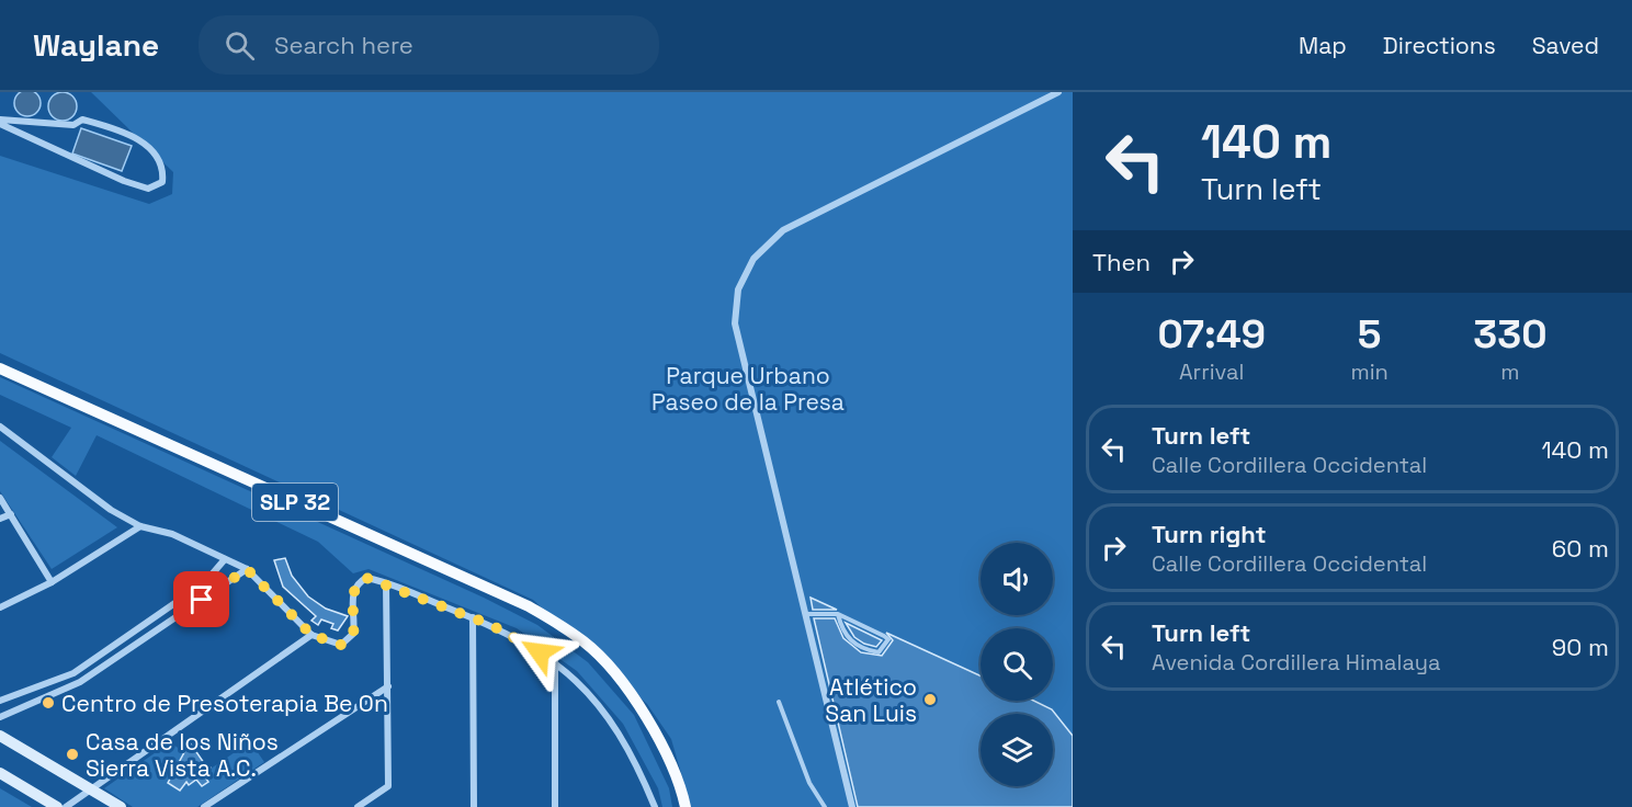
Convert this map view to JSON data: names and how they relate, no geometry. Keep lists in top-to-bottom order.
{
  "streets": {
    "main road": ["SLP 32"]
  },
  "parks": ["Parque Urbano Paseo de la Presa"],
  "places": ["Atlético San Luis", "Centro de Presoterapia Be On", "Casa de los Niños Sierra Vista A.C."],
  "page": {
    "header": "Waylane",
    "search": "Search here",
    "nav": ["Map", "Directions", "Saved"],
    "turn": ["140 m", "Turn left"],
    "then": "Then",
    "eta": [
      "07:49",
      "Arrival",
      "5",
      "min",
      "330",
      "m"
    ],
    "list": [
      {
        "name": "Turn left",
        "note": "Calle Cordillera Occidental",
        "value": "140 m"
      },
      {
        "name": "Turn right",
        "note": "Calle Cordillera Occidental",
        "value": "60 m"
      },
      {
        "name": "Turn left",
        "note": "Avenida Cordillera Himalaya",
        "value": "90 m"
      }
    ]
  }
}
